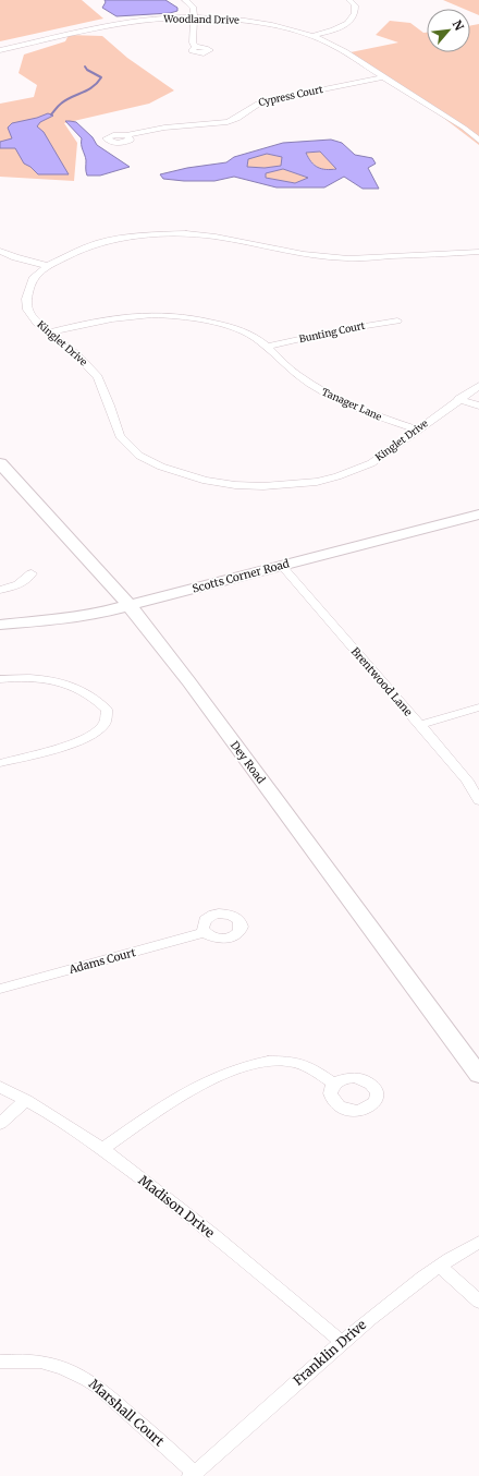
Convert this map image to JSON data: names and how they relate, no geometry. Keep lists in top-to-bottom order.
{
  "streets": {
    "main road": ["Scotts Corner Road", "Dey Road"],
    "street": [
      "Woodland Drive",
      "Cypress Court",
      "Bunting Court",
      "Kinglet Drive",
      "Tanager Lane",
      "Brentwood Lane",
      "Adams Court",
      "Madison Drive",
      "Franklin Drive",
      "Marshall Court"
    ]
  },
  "crossings": [
    ["Woodland Drive", "Cypress Court"],
    ["Bunting Court", "Tanager Lane"],
    ["Kinglet Drive", "Tanager Lane"],
    ["Scotts Corner Road", "Brentwood Lane"],
    ["Scotts Corner Road", "Dey Road"],
    ["Madison Drive", "Franklin Drive"],
    ["Franklin Drive", "Marshall Court"]
  ],
  "north": "top right"
}
